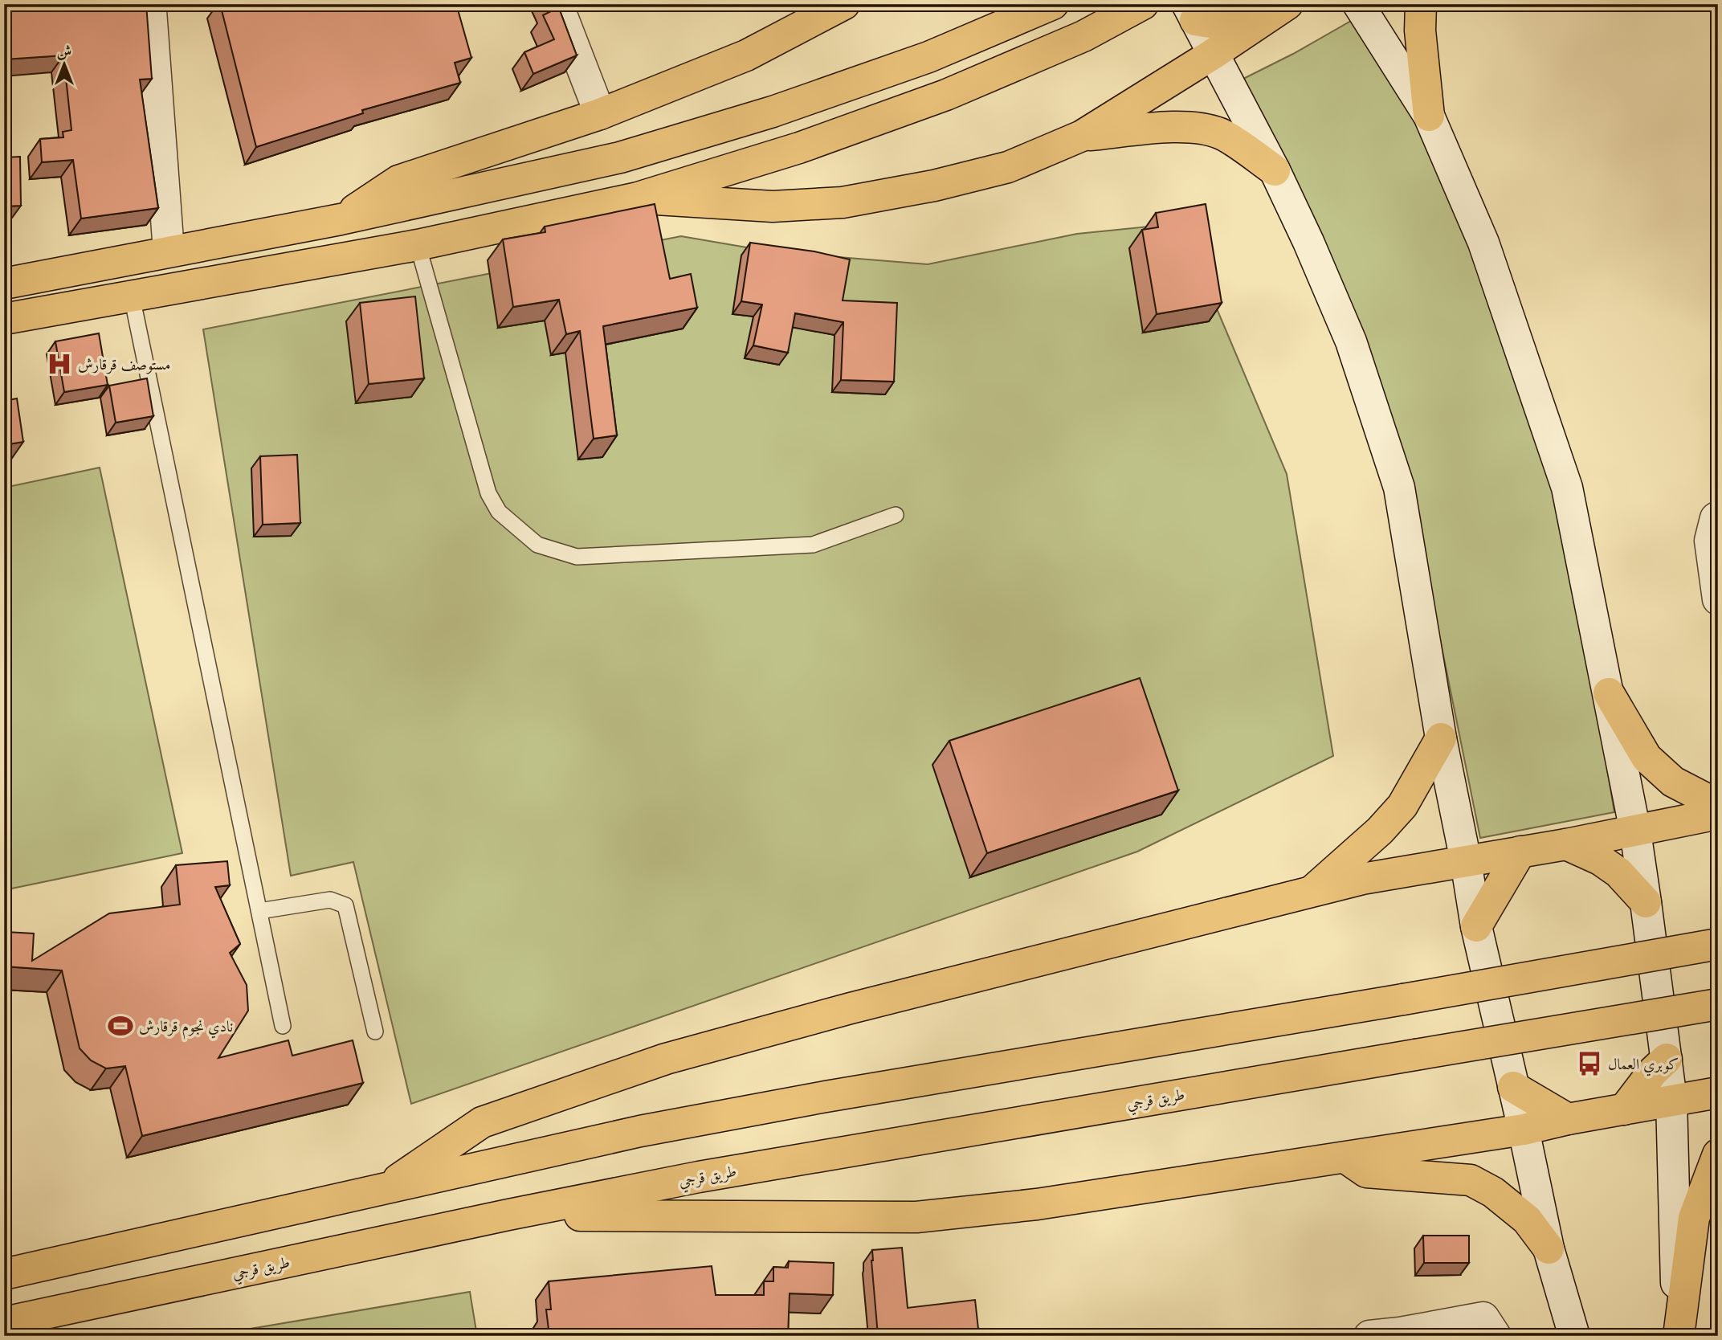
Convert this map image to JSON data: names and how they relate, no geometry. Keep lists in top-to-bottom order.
{
  "streets": {
    "main road": ["طريق قرجي"]
  },
  "places": {
    "hospital": ["مستوصف قرقارش"],
    "sports": ["نادي نجوم قرقارش"],
    "bus stop": ["كوبري العمال"]
  },
  "north": "top"
}
